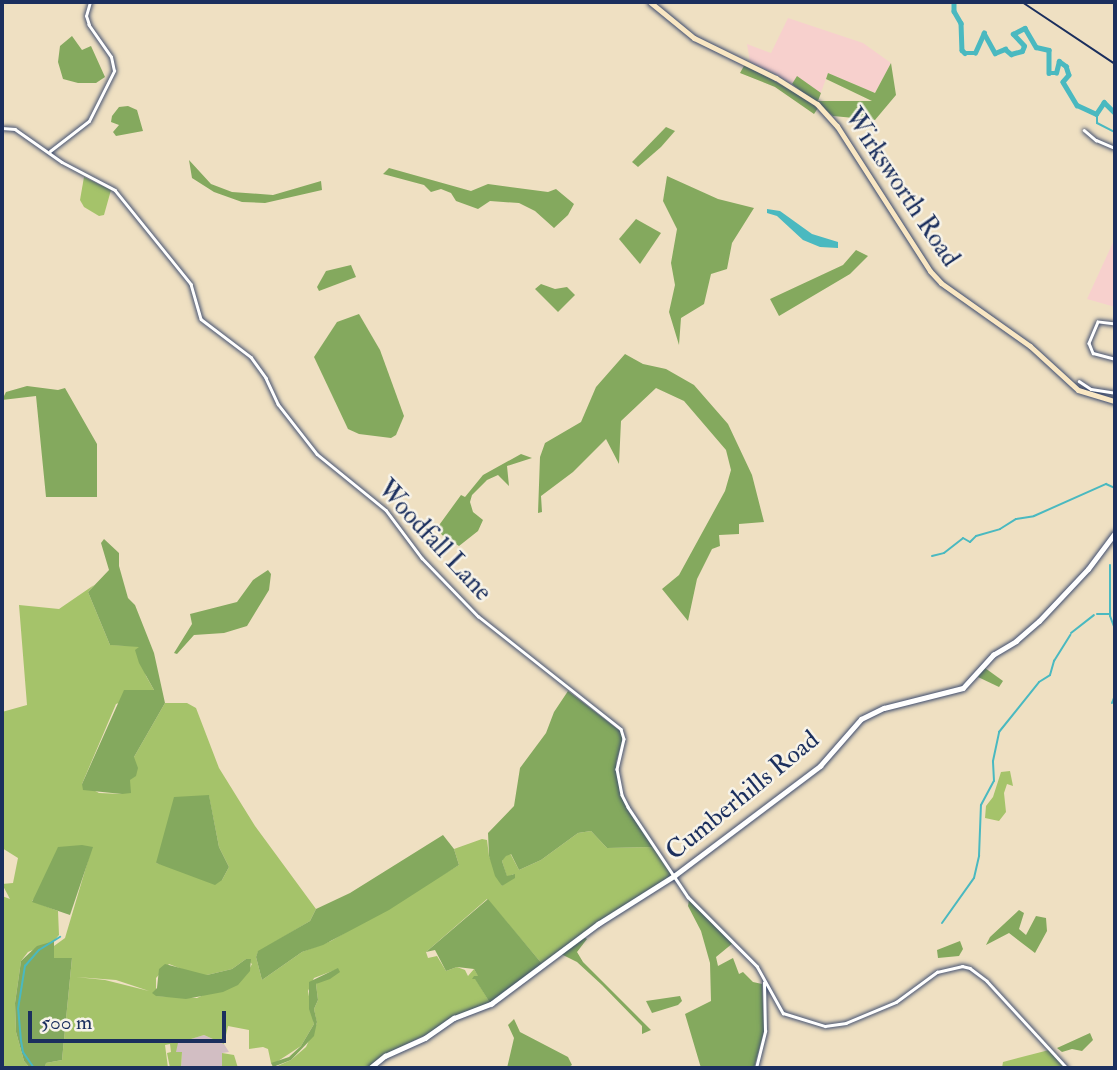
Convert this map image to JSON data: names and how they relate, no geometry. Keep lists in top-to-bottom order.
{
  "streets": {
    "main road": ["Wirksworth Road"],
    "street": ["Woodfall Lane", "Cumberhills Road"]
  },
  "crossings": [
    ["Woodfall Lane", "Cumberhills Road"]
  ],
  "scale_bar": "500 m"
}
